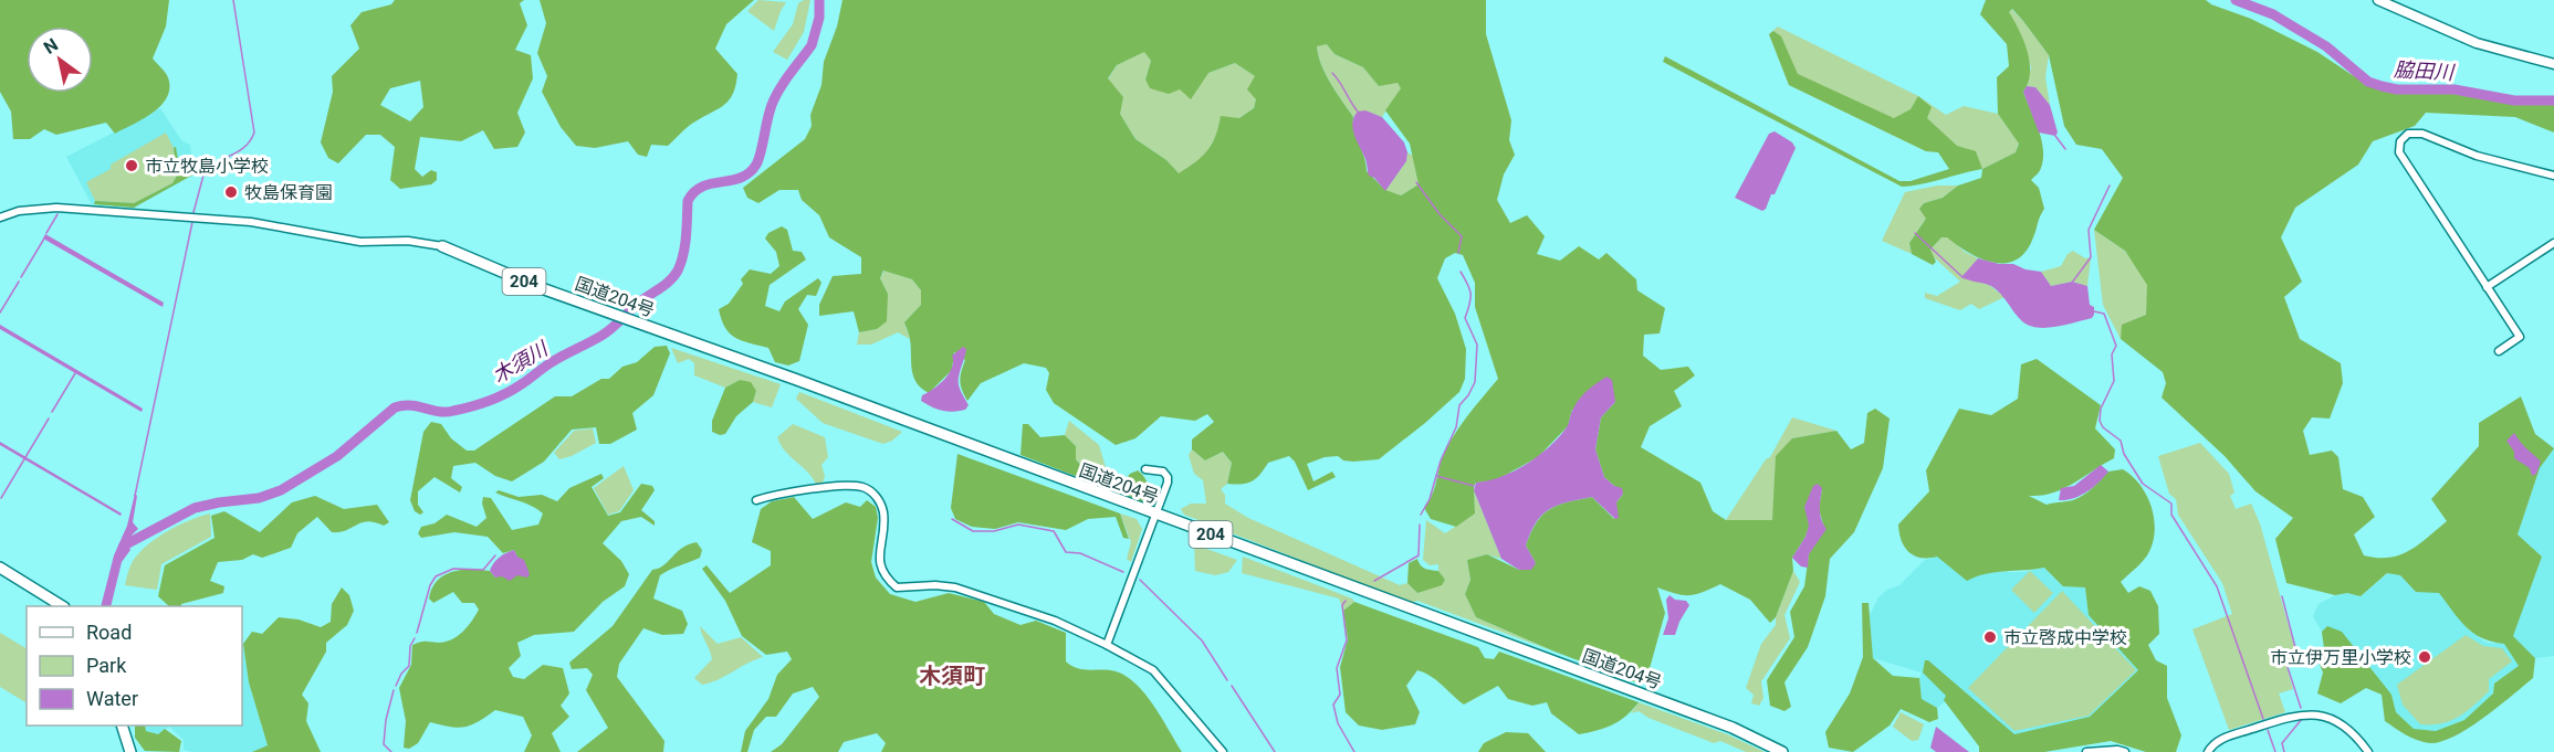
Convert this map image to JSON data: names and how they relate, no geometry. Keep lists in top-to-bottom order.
{
  "streets": {
    "highway": ["204", "国道204号"]
  },
  "districts": ["木須町"],
  "water": ["脇田川", "木須川"],
  "places": [
    "市立牧島小学校",
    "牧島保育園",
    "市立啓成中学校",
    "市立伊万里小学校"
  ],
  "legend": ["Road", "Park", "Water"],
  "north": "top left"
}
